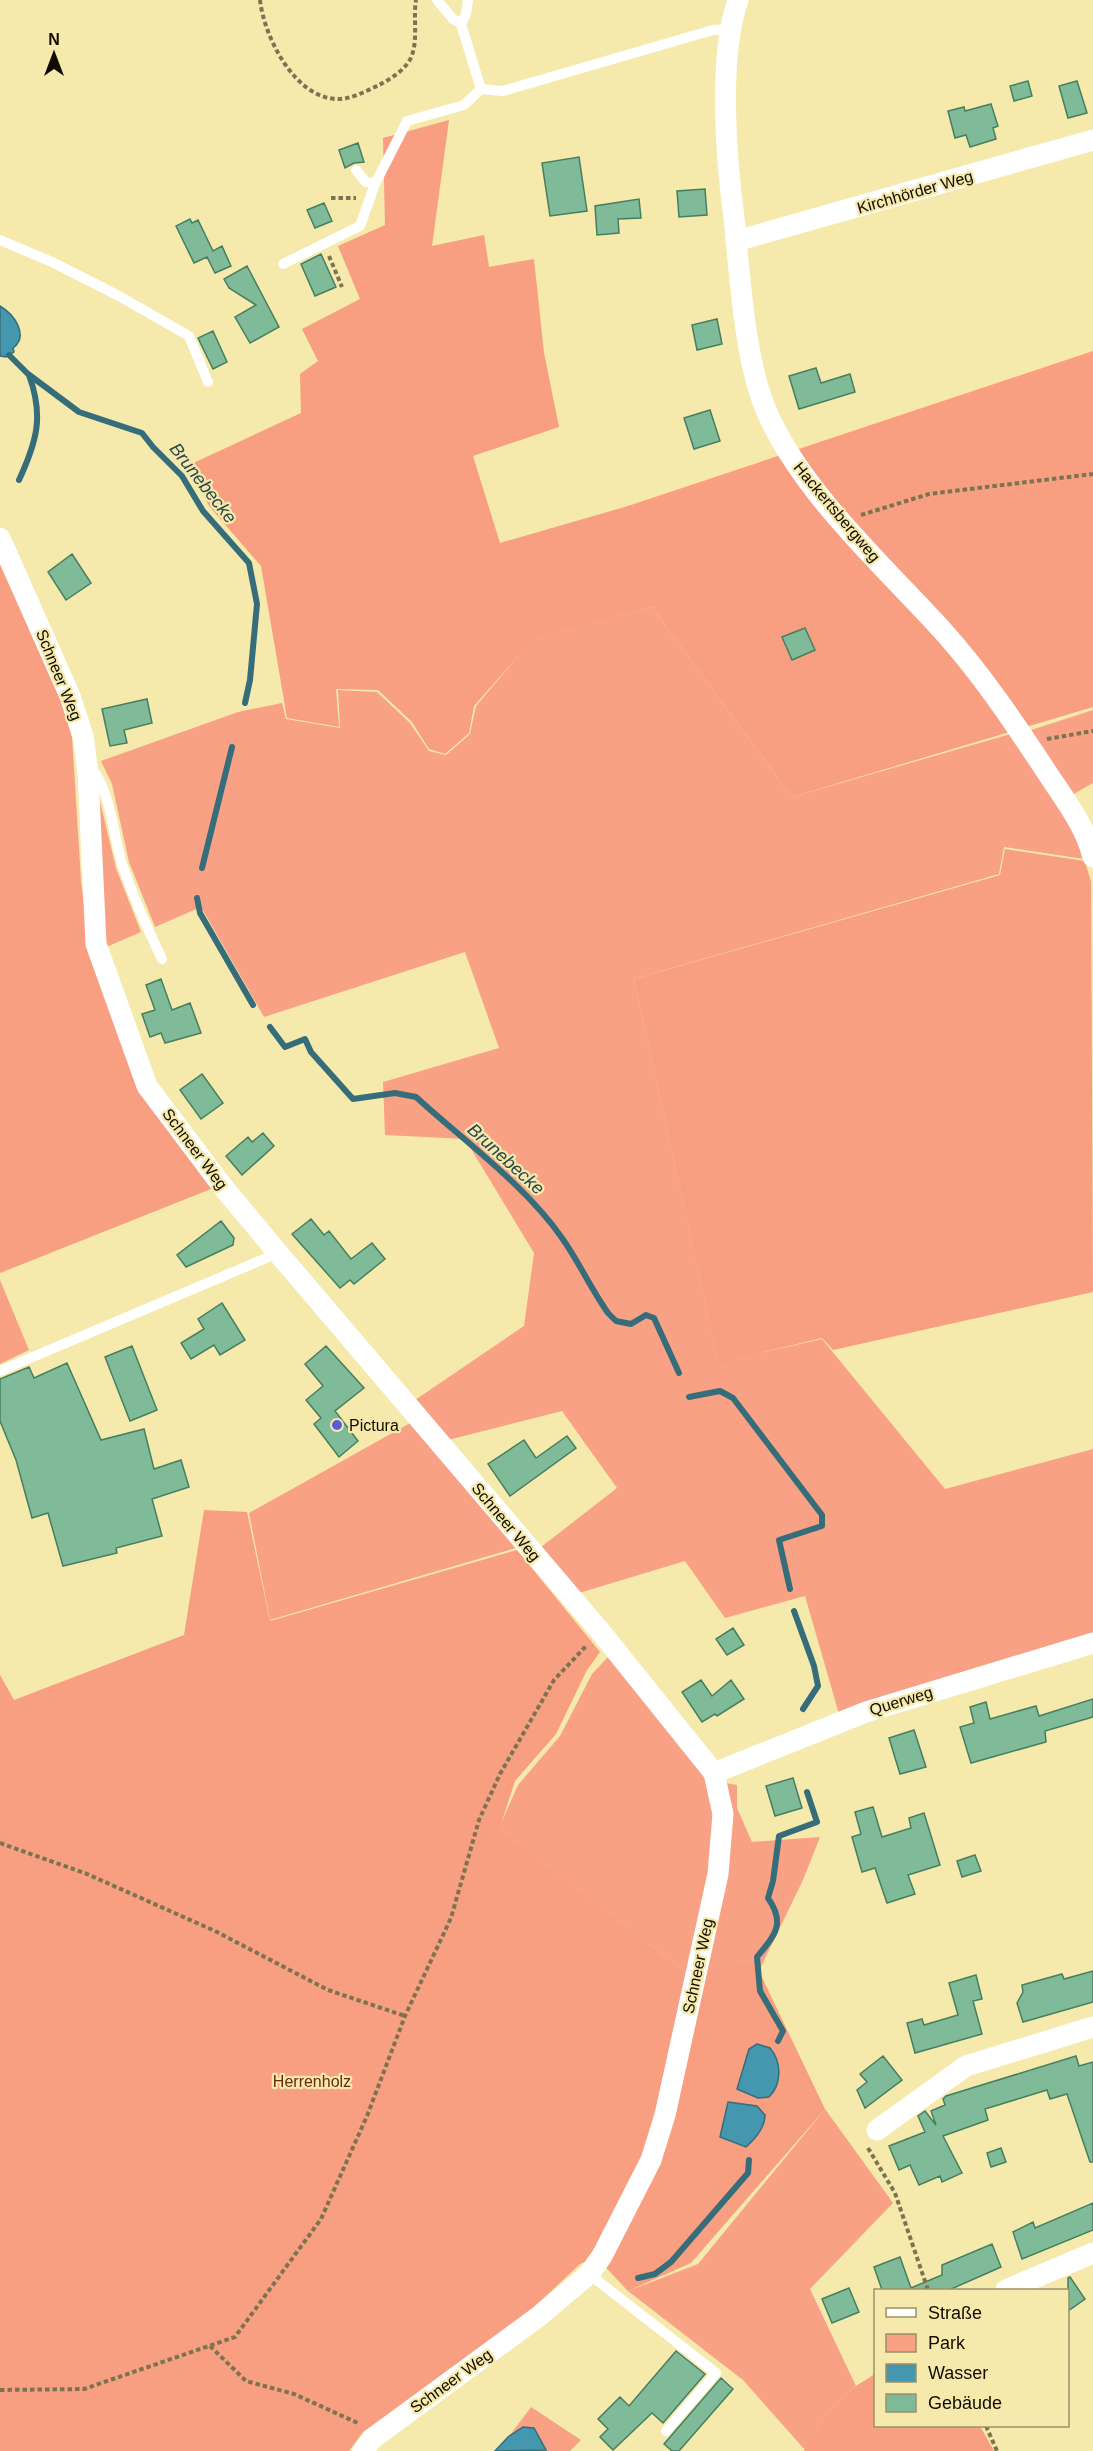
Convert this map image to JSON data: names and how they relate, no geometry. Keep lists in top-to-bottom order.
{
  "streets": {
    "street": [
      "Kirchhörder Weg",
      "Hackertsbergweg",
      "Schneer Weg",
      "Querweg"
    ]
  },
  "crossings": [
    ["Kirchhörder Weg", "Hackertsbergweg"],
    ["Schneer Weg", "Querweg"]
  ],
  "water": ["Brunebecke"],
  "parks": ["Herrenholz"],
  "places": ["Pictura"],
  "legend": [
    "Straße",
    "Park",
    "Wasser",
    "Gebäude"
  ],
  "north": "top"
}
